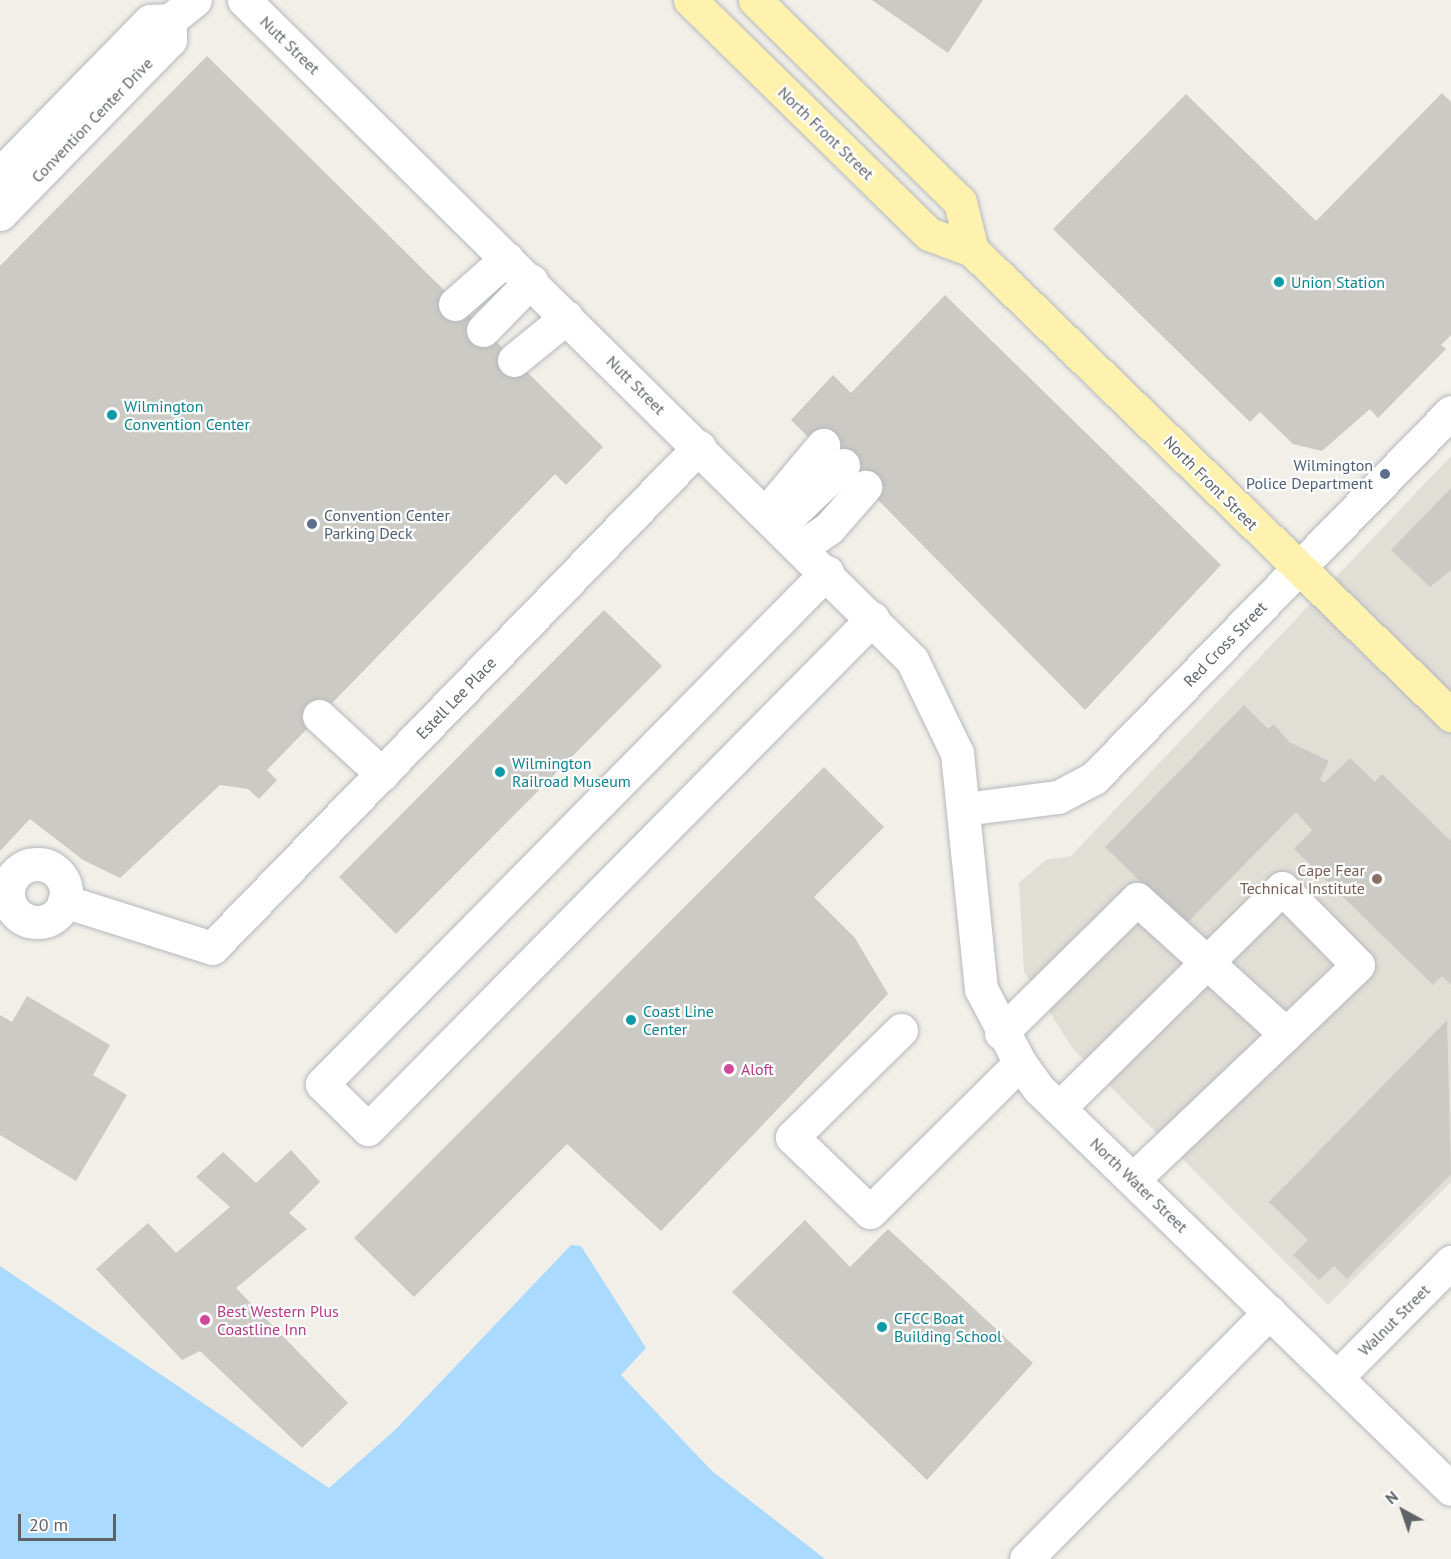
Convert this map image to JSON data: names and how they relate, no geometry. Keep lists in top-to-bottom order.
{
  "streets": {
    "main road": ["North Front Street"],
    "street": [
      "Nutt Street",
      "Convention Center Drive",
      "Red Cross Street",
      "Estell Lee Place",
      "North Water Street",
      "Walnut Street"
    ]
  },
  "crossings": [
    ["Nutt Street", "Red Cross Street"],
    ["Nutt Street", "Estell Lee Place"],
    ["Nutt Street", "North Water Street"],
    ["North Front Street", "Red Cross Street"],
    ["Red Cross Street", "North Water Street"],
    ["North Water Street", "Walnut Street"]
  ],
  "places": [
    "Union Station",
    "Wilmington Convention Center",
    "Wilmington Police Department",
    "Convention Center Parking Deck",
    "Wilmington Railroad Museum",
    "Cape Fear Technical Institute",
    "Coast Line Center",
    "Aloft",
    "Best Western Plus Coastline Inn",
    "CFCC Boat Building School"
  ],
  "scale_bar": "20 m",
  "north": "top left"
}
